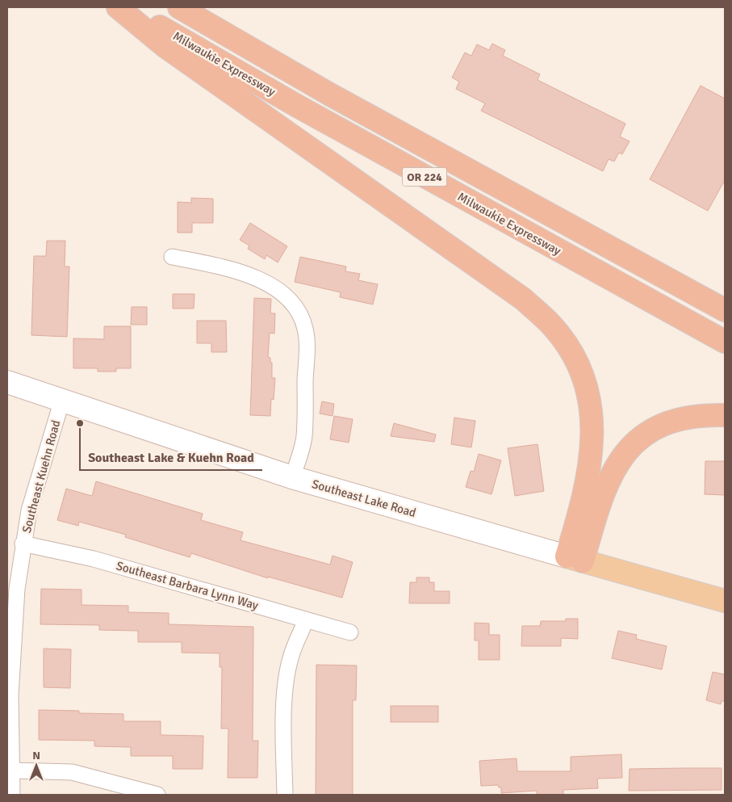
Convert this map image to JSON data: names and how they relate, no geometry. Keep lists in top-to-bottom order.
{
  "streets": {
    "highway": ["Milwaukie Expressway", "OR 224"],
    "main road": ["Southeast Lake Road"],
    "street": ["Southeast Kuehn Road", "Southeast Barbara Lynn Way"]
  },
  "crossings": [
    ["Southeast Kuehn Road", "Southeast Lake Road"],
    ["Southeast Kuehn Road", "Southeast Barbara Lynn Way"]
  ],
  "places": ["Southeast Lake & Kuehn Road"],
  "north": "top"
}
